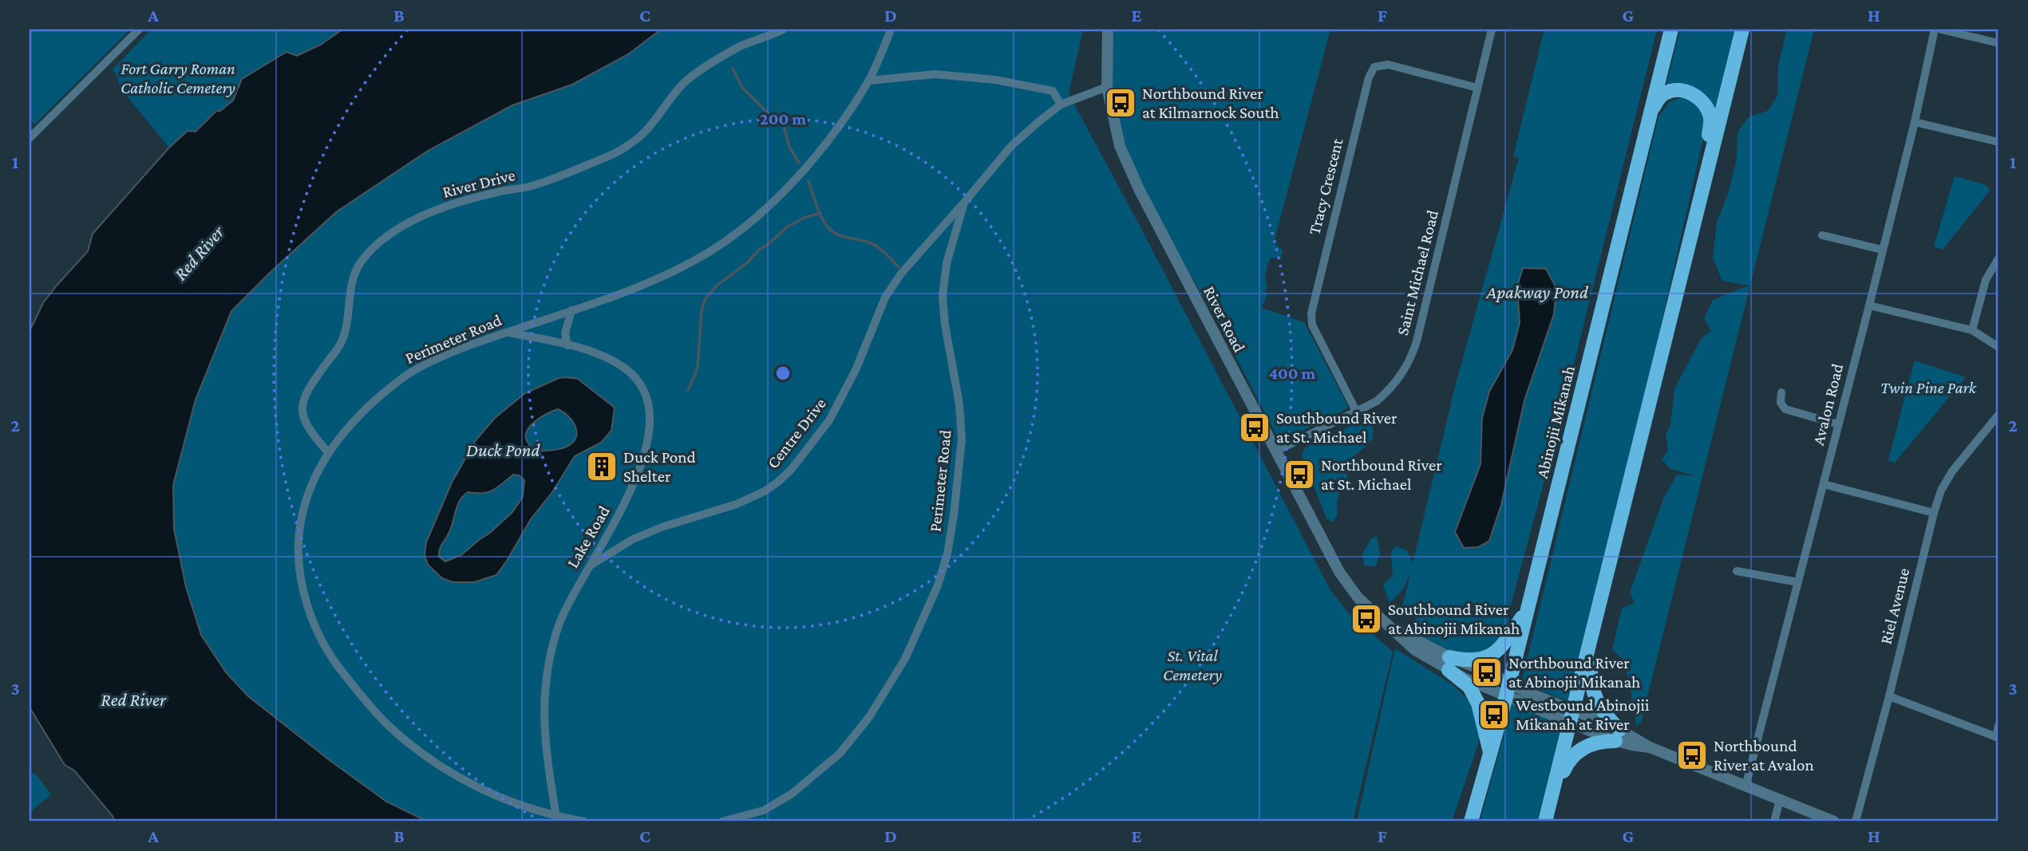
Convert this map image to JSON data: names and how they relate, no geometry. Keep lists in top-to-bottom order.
{
  "streets": {
    "main road": ["Abinojii Mikanah"],
    "street": [
      "River Drive",
      "Tracy Crescent",
      "Saint Michael Road",
      "River Road",
      "Perimeter Road",
      "Avalon Road",
      "Centre Drive",
      "Lake Road",
      "Riel Avenue"
    ]
  },
  "crossings": [
    ["River Drive", "Perimeter Road"],
    ["Tracy Crescent", "Saint Michael Road"],
    ["Saint Michael Road", "River Road"],
    ["River Road", "Perimeter Road"],
    ["River Road", "Avalon Road"],
    ["River Road", "Abinojii Mikanah"],
    ["Perimeter Road", "Centre Drive"],
    ["Perimeter Road", "Lake Road"],
    ["Centre Drive", "Lake Road"]
  ],
  "water": ["Red River", "Apakway Pond", "Duck Pond"],
  "parks": ["Fort Garry Roman Catholic Cemetery", "Twin Pine Park", "St. Vital Cemetery"],
  "places": {
    "bus stop": [
      "Northbound River at Kilmarnock South",
      "Southbound River at St. Michael",
      "Northbound River at St. Michael",
      "Southbound River at Abinojii Mikanah",
      "Northbound River at Abinojii Mikanah",
      "Westbound Abinojii Mikanah at River",
      "Northbound River at Avalon"
    ],
    "building": ["Duck Pond Shelter"]
  },
  "grid": {
    "columns": [
      "A",
      "B",
      "C",
      "D",
      "E",
      "F",
      "G",
      "H"
    ],
    "rows": ["1", "2", "3"]
  },
  "rings": ["200 m", "400 m"]
}
